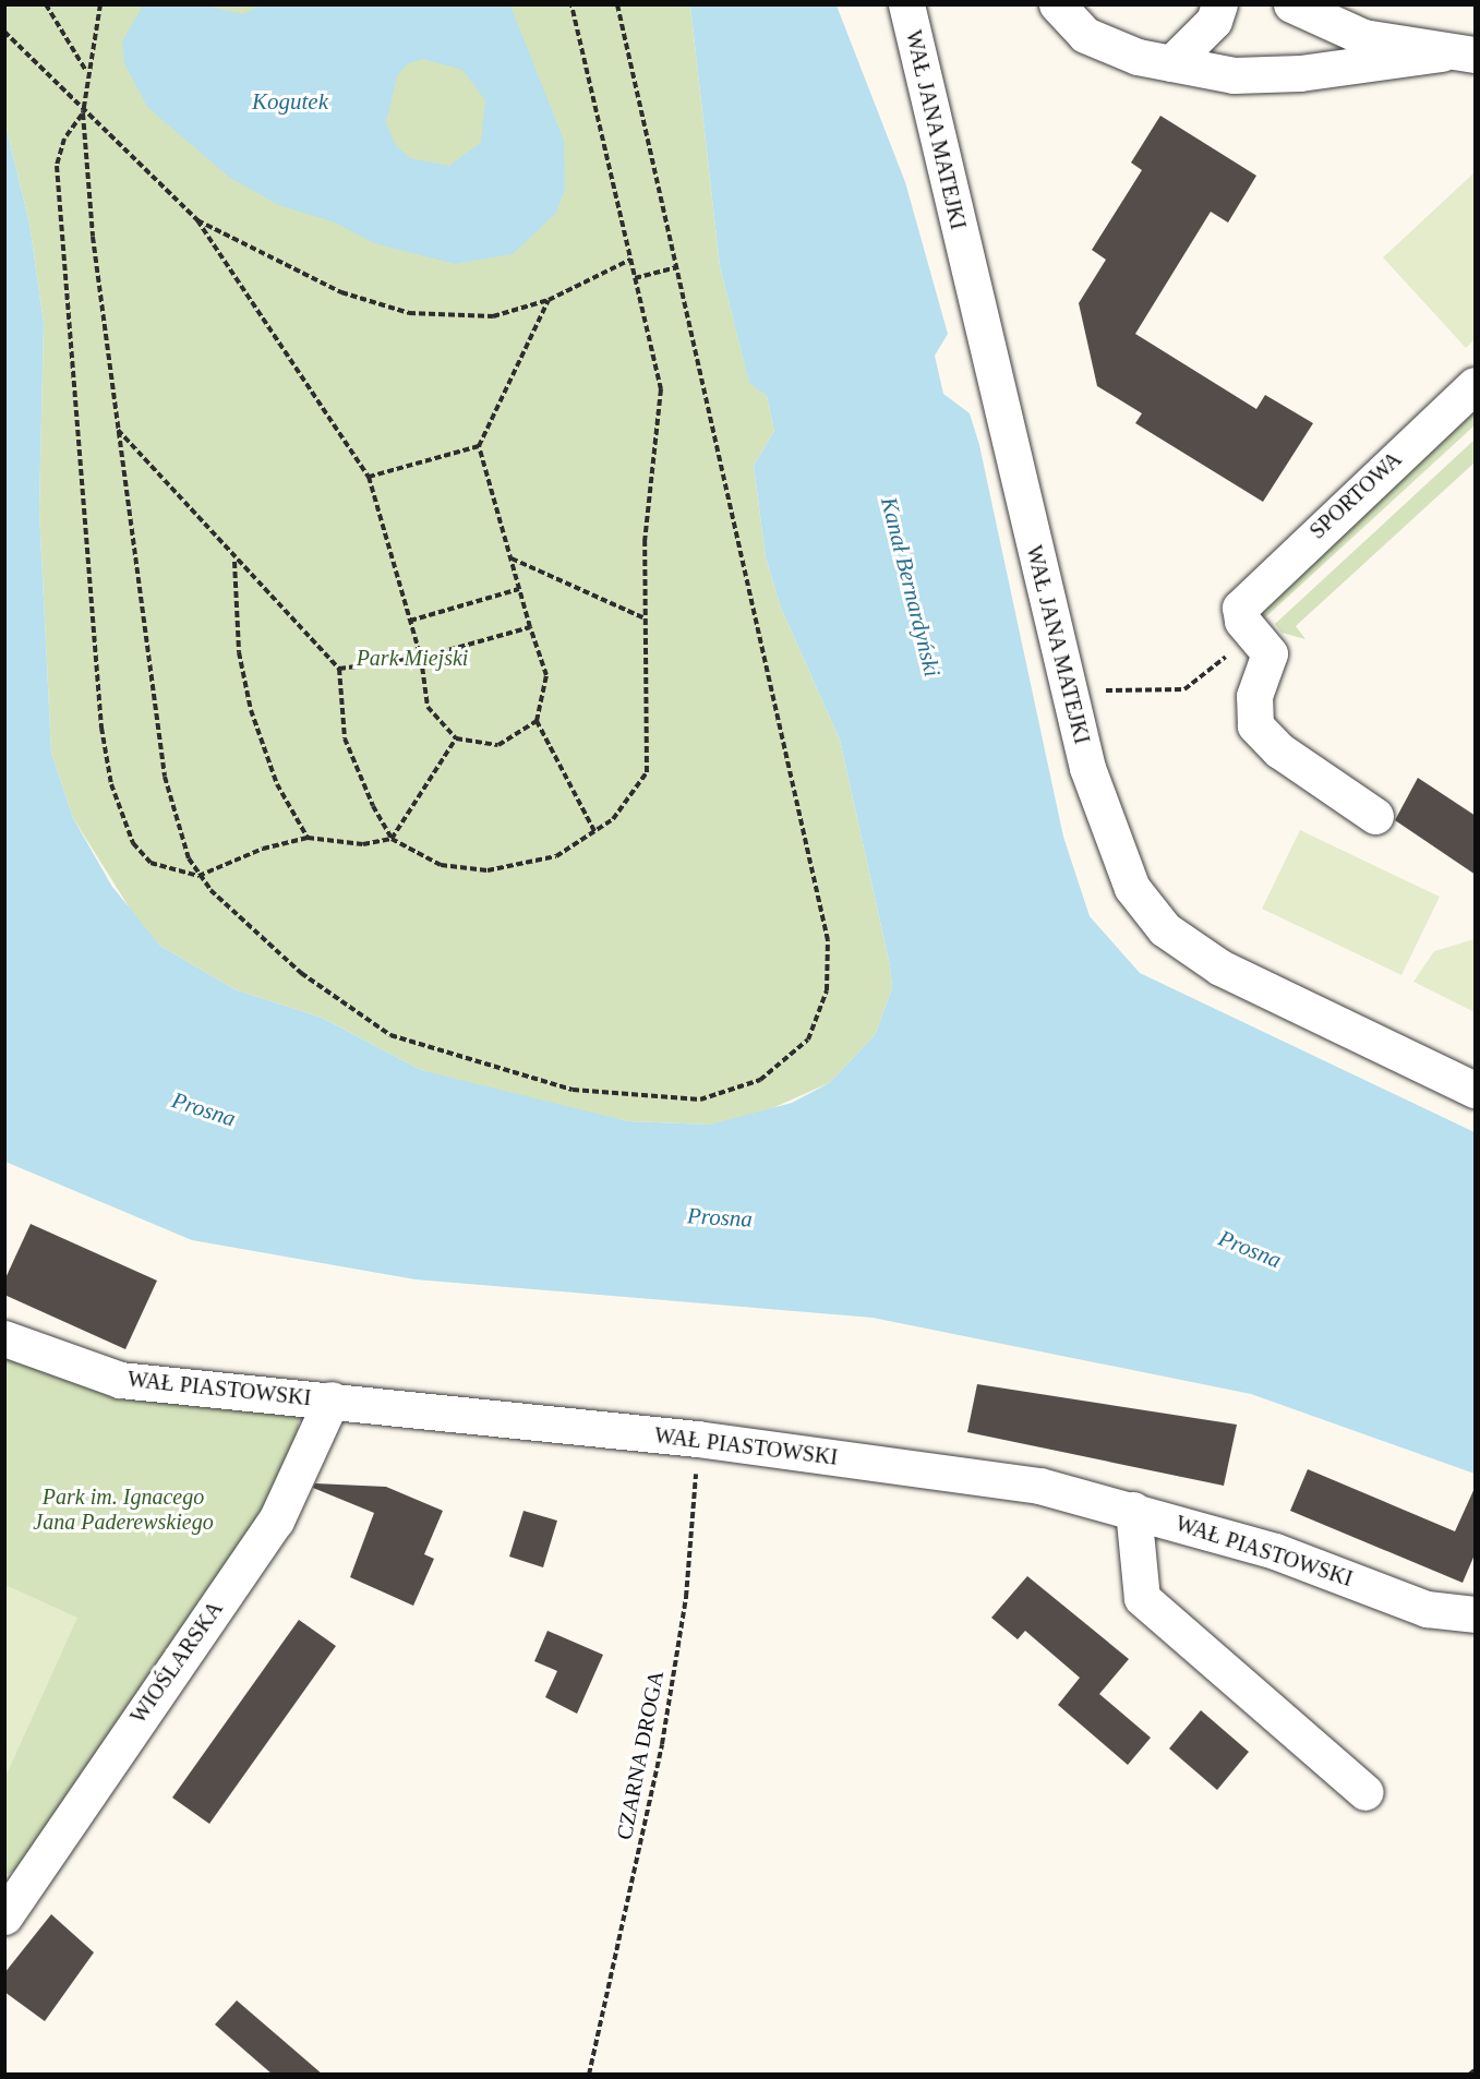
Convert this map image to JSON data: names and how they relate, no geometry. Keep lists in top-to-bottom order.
{
  "streets": {
    "street": [
      "WAŁ JANA MATEJKI",
      "SPORTOWA",
      "WAŁ PIASTOWSKI",
      "WIOŚLARSKA"
    ],
    "path": ["CZARNA DROGA"]
  },
  "crossings": [
    ["WAŁ PIASTOWSKI", "WIOŚLARSKA"],
    ["WAŁ PIASTOWSKI", "CZARNA DROGA"]
  ],
  "water": ["Kogutek", "Kanał Bernardyński", "Prosna"],
  "parks": ["Park Miejski", "Park im. Ignacego Jana Paderewskiego"]
}
